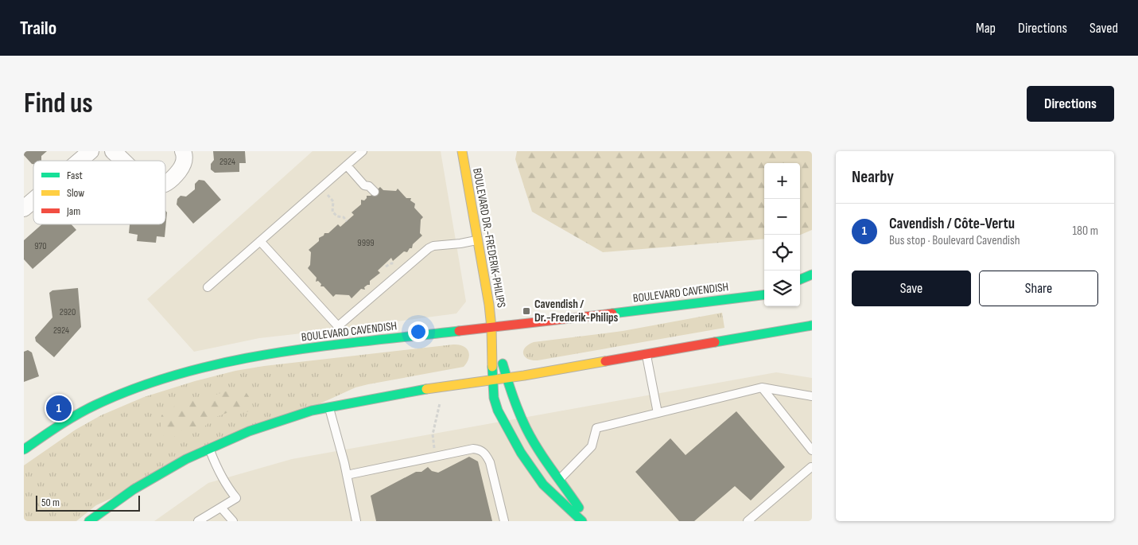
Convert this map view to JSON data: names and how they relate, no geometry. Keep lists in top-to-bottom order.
{
  "streets": {
    "main road": ["BOULEVARD DR.-FREDERIK-PHILIPS", "BOULEVARD CAVENDISH"]
  },
  "crossings": [
    ["BOULEVARD DR.-FREDERIK-PHILIPS", "BOULEVARD CAVENDISH"]
  ],
  "places": {
    "transit": ["Cavendish / Dr.-Frederik-Philips"]
  },
  "house_numbers": [
    "2924",
    "9999",
    "970",
    "2920",
    "2924"
  ],
  "legend": ["Fast", "Slow", "Jam"],
  "scale_bar": "50 m",
  "page": {
    "header": "Trailo",
    "nav": ["Map", "Directions", "Saved"],
    "buttons": [
      "Directions",
      ["Save", "Share"]
    ],
    "title": "Find us",
    "heading": "Nearby",
    "map_buttons": ["+", "−"],
    "list": [
      {
        "mark": "1",
        "name": "Cavendish / Côte-Vertu",
        "note": "Bus stop · Boulevard Cavendish",
        "value": "180 m"
      }
    ],
    "pins": "1",
    "scale": "50 m"
  }
}
